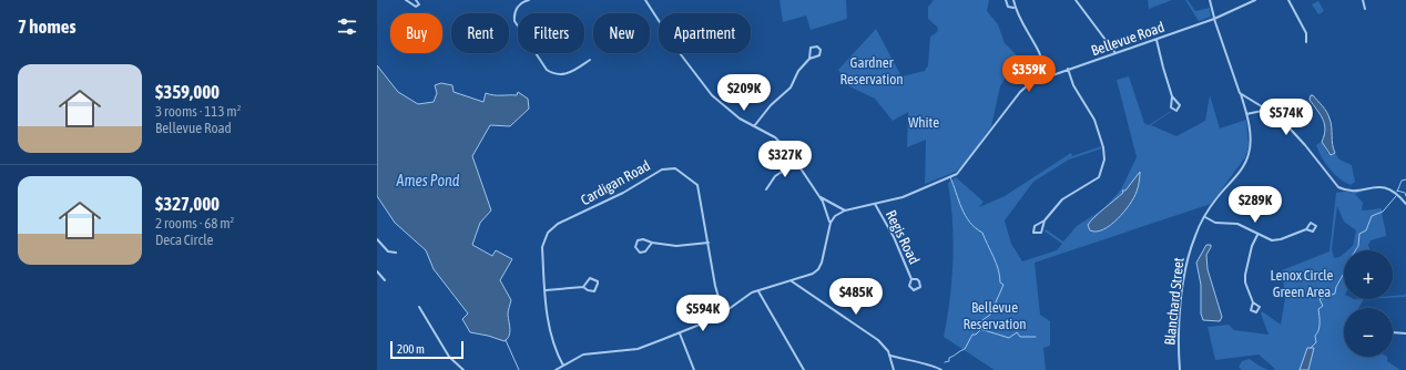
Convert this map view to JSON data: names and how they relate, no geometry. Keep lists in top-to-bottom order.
{
  "streets": {
    "street": [
      "Bellevue Road",
      "Cardigan Road",
      "Regis Road",
      "Blanchard Street"
    ]
  },
  "crossings": [
    ["Bellevue Road", "Regis Road"],
    ["Bellevue Road", "Blanchard Street"]
  ],
  "water": ["Ames Pond"],
  "parks": [
    "Gardner Reservation",
    "White",
    "Lenox Circle Green Area",
    "Bellevue Reservation"
  ],
  "scale_bar": "200 m",
  "page": {
    "heading": "7 homes",
    "chip": [
      "Buy",
      "Rent",
      "Filters",
      "New",
      "Apartment"
    ],
    "list": [
      {
        "name": "$359,000",
        "note": "3 rooms · 113 m² · Bellevue Road"
      },
      {
        "name": "$327,000",
        "note": "2 rooms · 68 m² · Deca Circle"
      }
    ],
    "price": [
      "$359K",
      "$209K",
      "$574K",
      "$327K",
      "$289K",
      "$485K",
      "$594K"
    ],
    "map_buttons": ["+", "−"],
    "scale": "200 m"
  }
}
